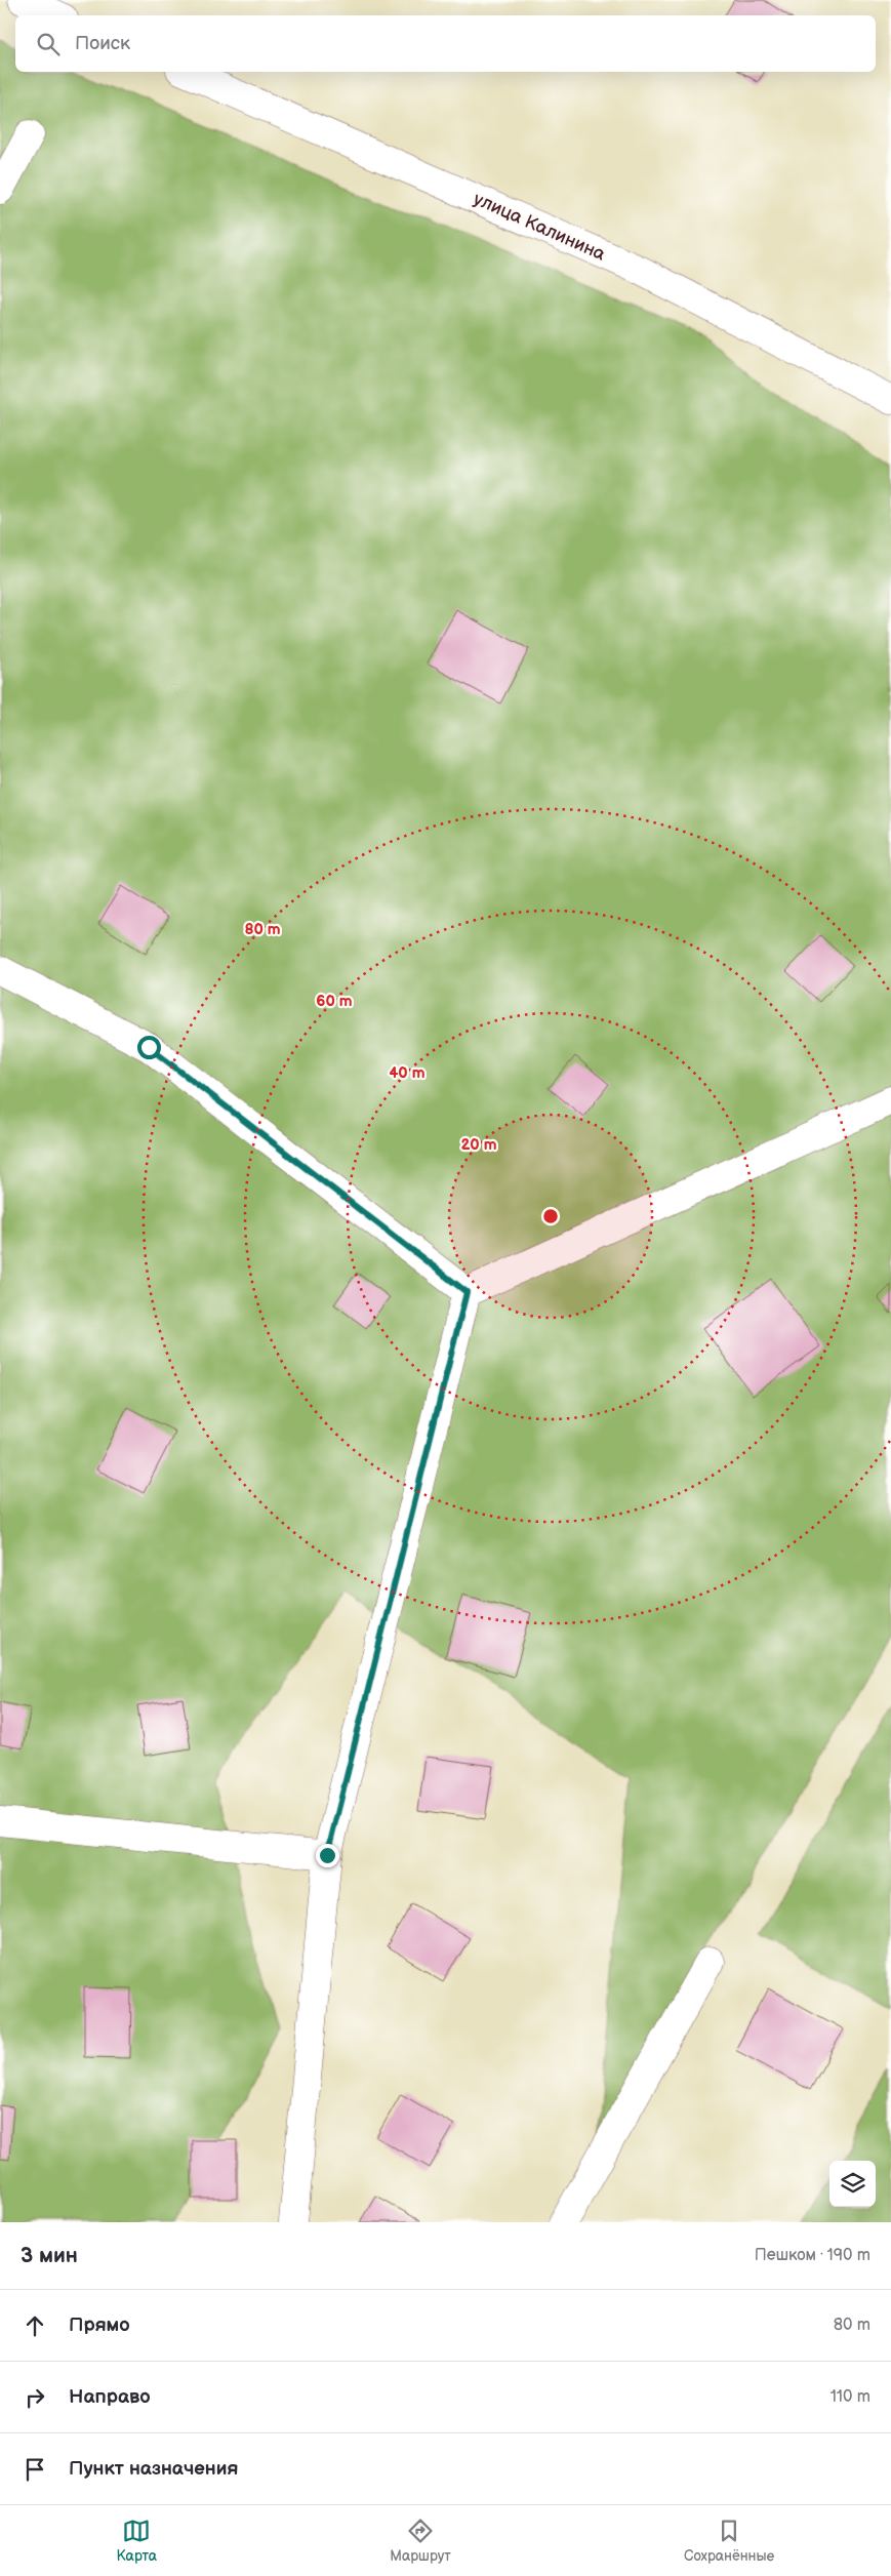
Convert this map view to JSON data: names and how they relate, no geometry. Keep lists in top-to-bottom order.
{
  "streets": {
    "street": ["улица Калинина"]
  },
  "page": {
    "search": "Поиск",
    "heading": ["3 мин", "Пешком · 190 m"],
    "list": [
      ["Прямо", "80 m"],
      ["Направо", "110 m"],
      "Пункт назначения"
    ],
    "nav": ["Карта", "Маршрут", "Сохранённые"]
  },
  "rings": [
    "80 m",
    "60 m",
    "40 m",
    "20 m"
  ]
}
